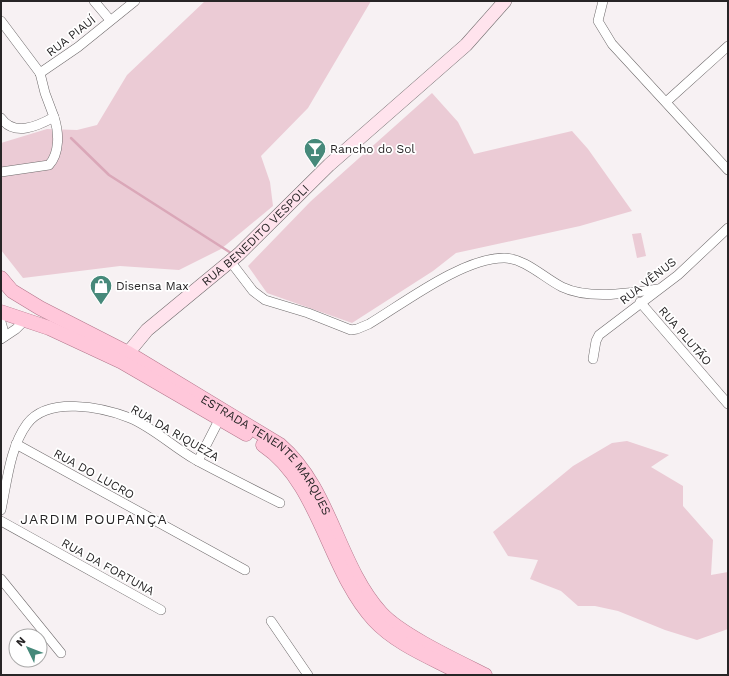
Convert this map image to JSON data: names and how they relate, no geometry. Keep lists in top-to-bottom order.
{
  "streets": {
    "main road": ["ESTRADA TENENTE MARQUES"],
    "street": [
      "RUA PIAUÍ",
      "RUA BENEDITO VESPOLI",
      "RUA VÊNUS",
      "RUA PLUTÃO",
      "RUA DA RIQUEZA",
      "RUA DO LUCRO",
      "RUA DA FORTUNA"
    ]
  },
  "crossings": [
    ["RUA BENEDITO VESPOLI", "ESTRADA TENENTE MARQUES"],
    ["RUA VÊNUS", "RUA PLUTÃO"],
    ["RUA DA RIQUEZA", "RUA DO LUCRO"]
  ],
  "districts": ["JARDIM POUPANÇA"],
  "places": {
    "bar": ["Rancho do Sol"],
    "shop": ["Disensa Max"]
  },
  "north": "top left"
}
